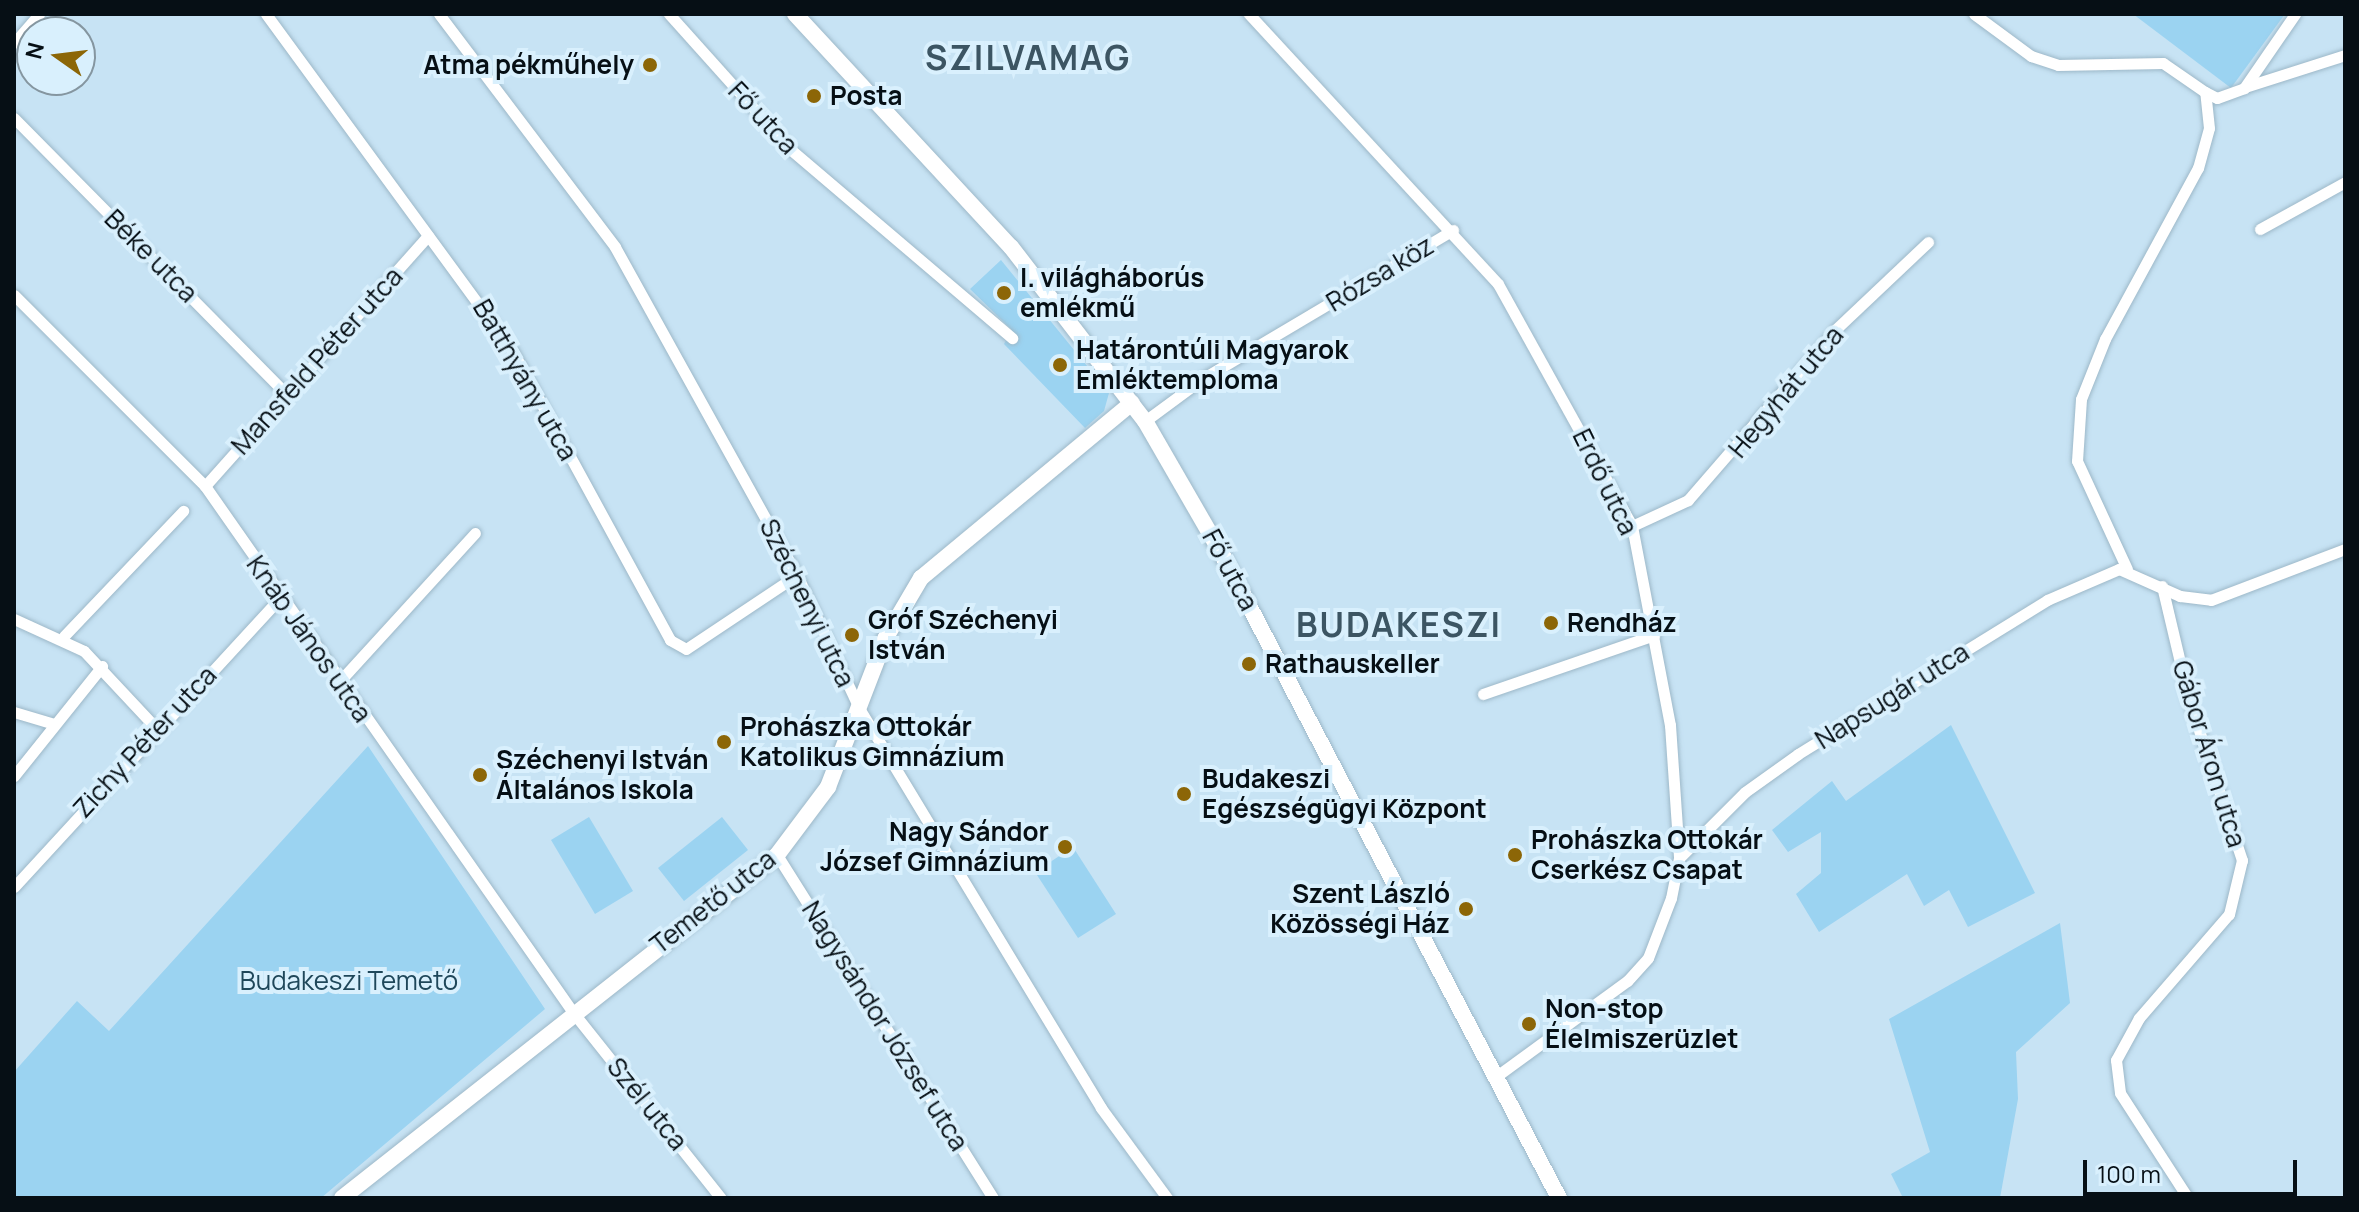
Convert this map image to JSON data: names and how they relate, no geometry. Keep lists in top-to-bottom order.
{
  "streets": {
    "main road": ["Fő utca", "Temető utca"],
    "street": [
      "Béke utca",
      "Rózsa köz",
      "Mansfeld Péter utca",
      "Batthyány utca",
      "Hegyhát utca",
      "Erdő utca",
      "Széchenyi utca",
      "Knáb János utca",
      "Napsugár utca",
      "Zichy Péter utca",
      "Gábor Áron utca",
      "Nagysándor József utca",
      "Szél utca"
    ]
  },
  "crossings": [
    ["Fő utca", "Rózsa köz"],
    ["Fő utca", "Erdő utca"],
    ["Fő utca", "Temető utca"],
    ["Béke utca", "Mansfeld Péter utca"],
    ["Rózsa köz", "Erdő utca"],
    ["Mansfeld Péter utca", "Batthyány utca"],
    ["Mansfeld Péter utca", "Knáb János utca"],
    ["Batthyány utca", "Széchenyi utca"],
    ["Hegyhát utca", "Erdő utca"],
    ["Erdő utca", "Napsugár utca"],
    ["Széchenyi utca", "Temető utca"],
    ["Knáb János utca", "Zichy Péter utca"],
    ["Knáb János utca", "Temető utca"],
    ["Knáb János utca", "Szél utca"],
    ["Temető utca", "Nagysándor József utca"],
    ["Temető utca", "Szél utca"]
  ],
  "districts": ["SZILVAMAG", "BUDAKESZI"],
  "parks": ["Budakeszi Temető"],
  "places": [
    "Atma pékműhely",
    "Posta",
    "I. világháborús emlékmű",
    "Határontúli Magyarok Emléktemploma",
    "Rendház",
    "Gróf Széchenyi István",
    "Rathauskeller",
    "Prohászka Ottokár Katolikus Gimnázium",
    "Széchenyi István Általános Iskola",
    "Budakeszi Egészségügyi Központ",
    "Nagy Sándor József Gimnázium",
    "Prohászka Ottokár Cserkész Csapat",
    "Szent László Közösségi Ház",
    "Non-stop Élelmiszerüzlet"
  ],
  "scale_bar": "100 m",
  "north": "left"
}
